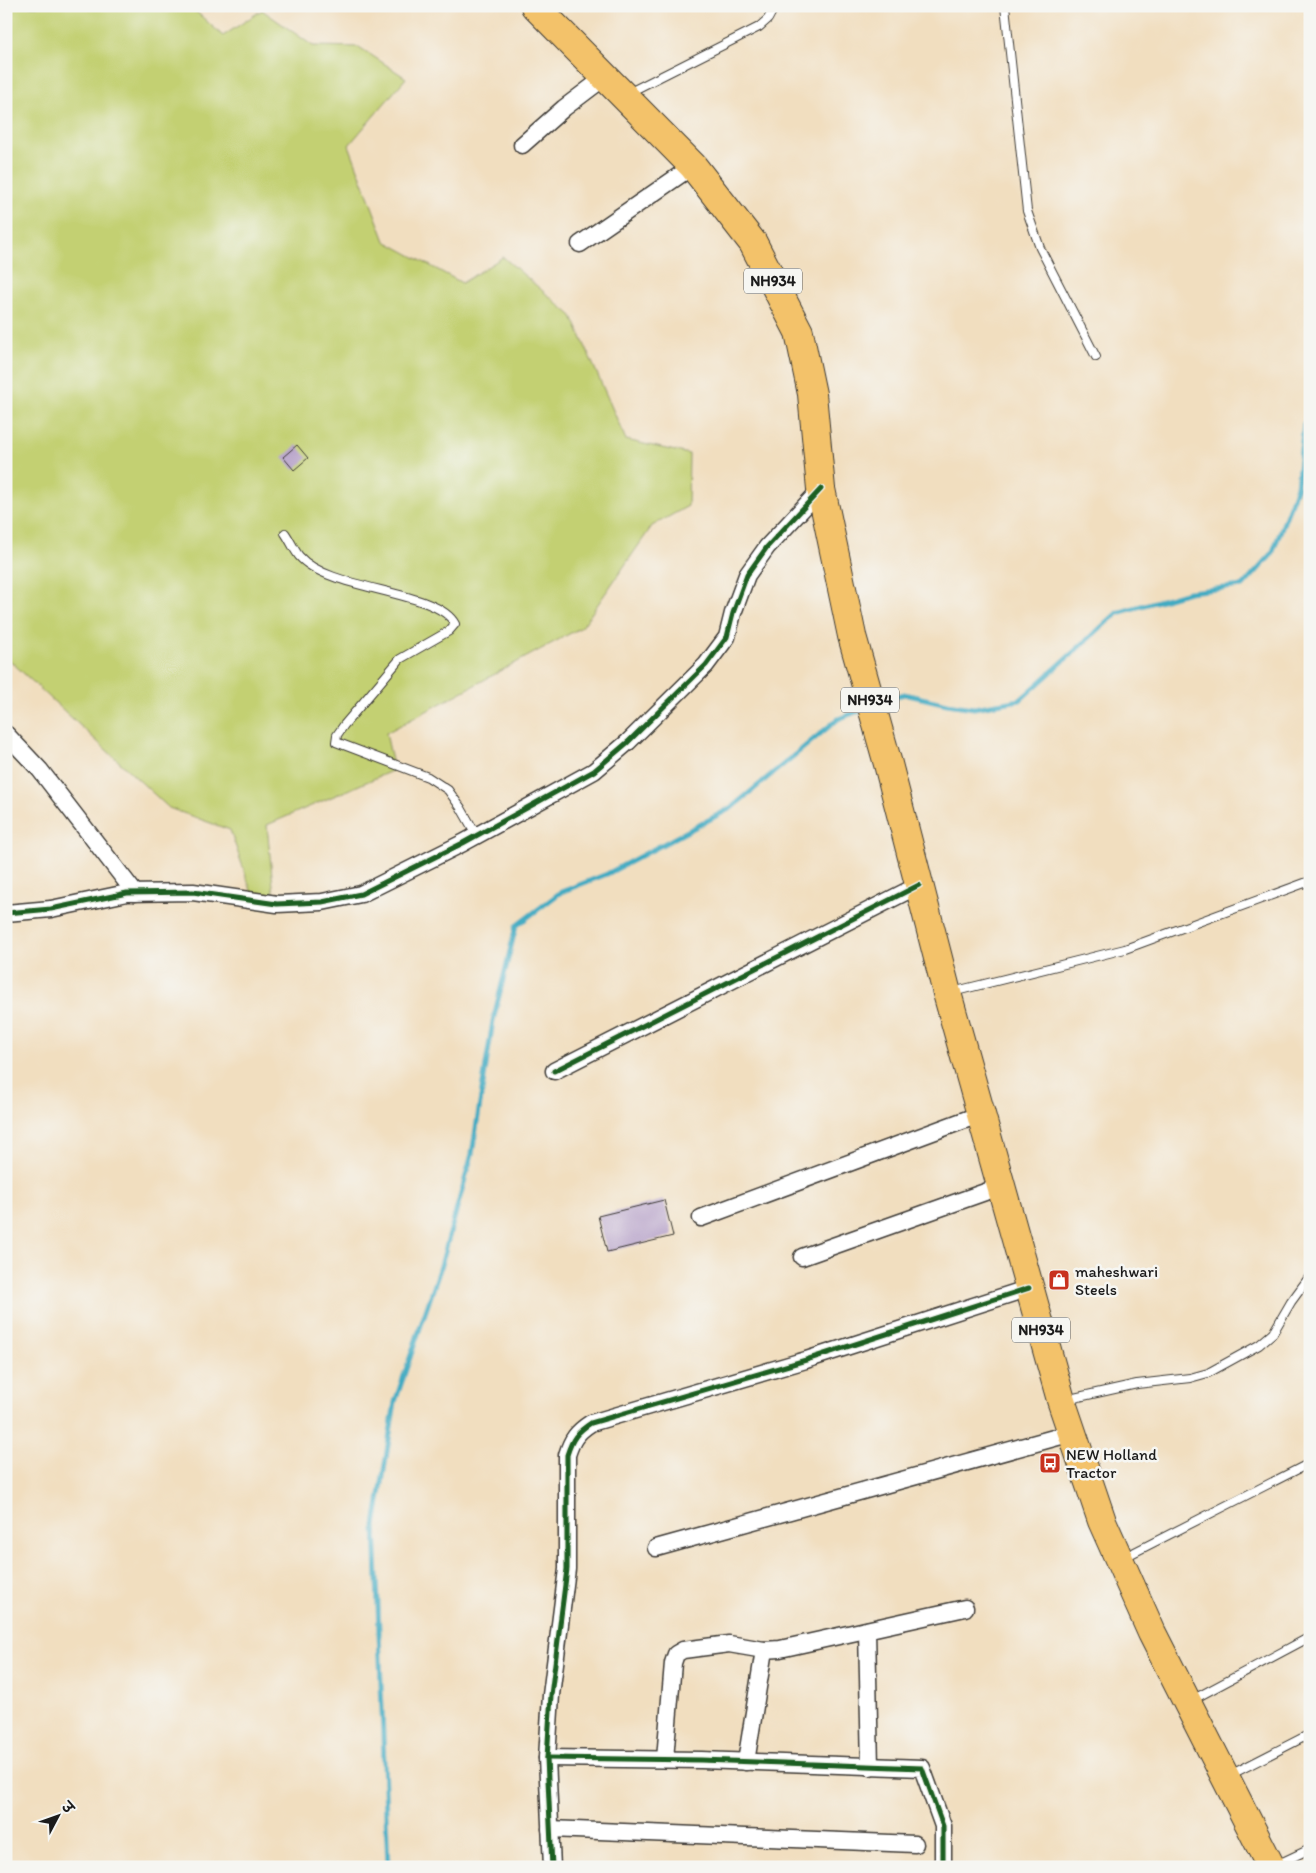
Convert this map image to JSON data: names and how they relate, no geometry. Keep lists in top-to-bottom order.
{
  "streets": {
    "highway": ["NH934"]
  },
  "places": {
    "shop": ["maheshwari Steels"],
    "bus stop": ["NEW Holland Tractor"]
  },
  "north": "top right"
}
